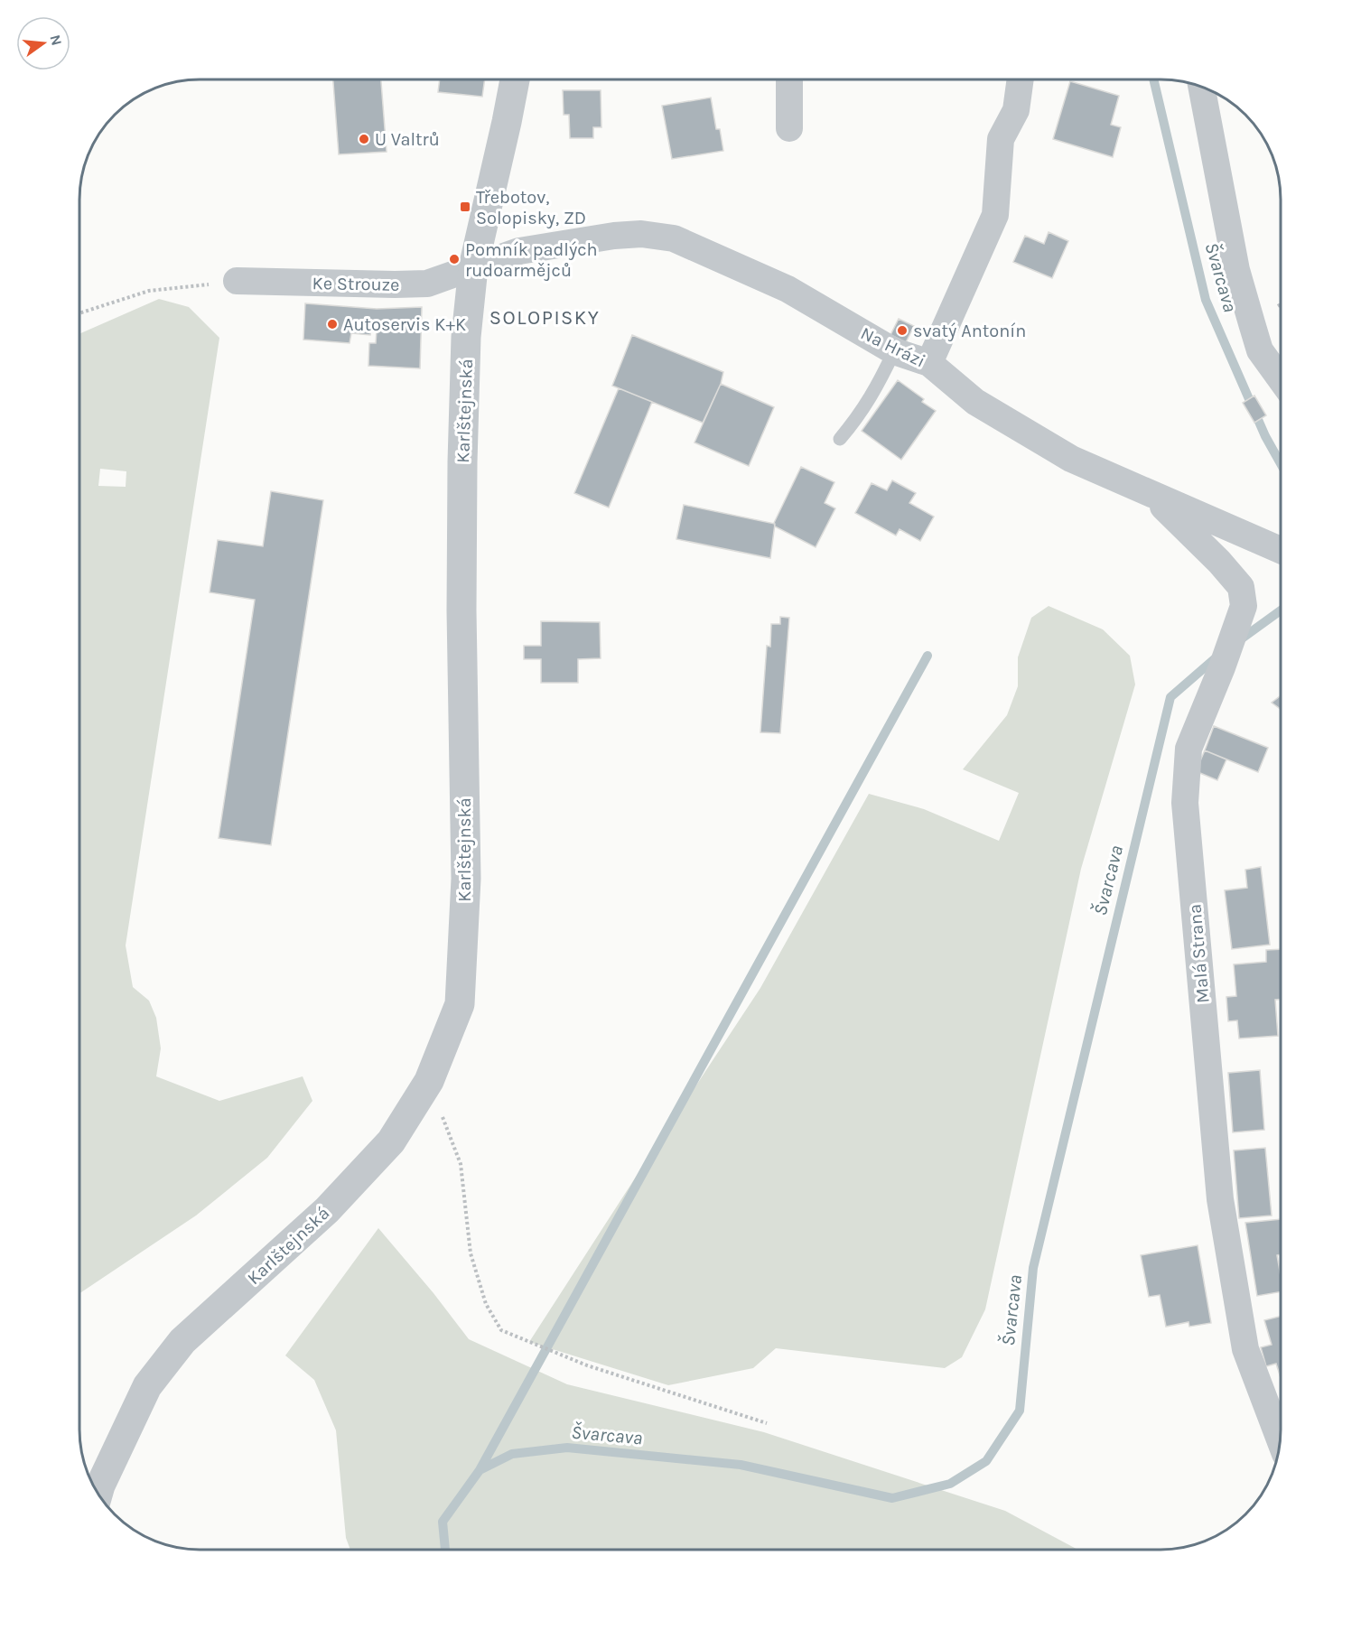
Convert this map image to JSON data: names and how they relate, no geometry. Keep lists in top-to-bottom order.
{
  "streets": {
    "street": [
      "Ke Strouze",
      "Na Hrázi",
      "Karlštejnská",
      "Malá Strana"
    ]
  },
  "crossings": [
    ["Ke Strouze", "Na Hrázi"],
    ["Ke Strouze", "Karlštejnská"],
    ["Na Hrázi", "Karlštejnská"],
    ["Na Hrázi", "Malá Strana"]
  ],
  "districts": ["SOLOPISKY"],
  "water": ["Švarcava"],
  "places": {
    "other": [
      "U Valtrů",
      "Pomník padlých rudoarmějců",
      "Autoservis K+K",
      "svatý Antonín"
    ],
    "transit": ["Třebotov, Solopisky, ZD"]
  },
  "north": "right"
}
